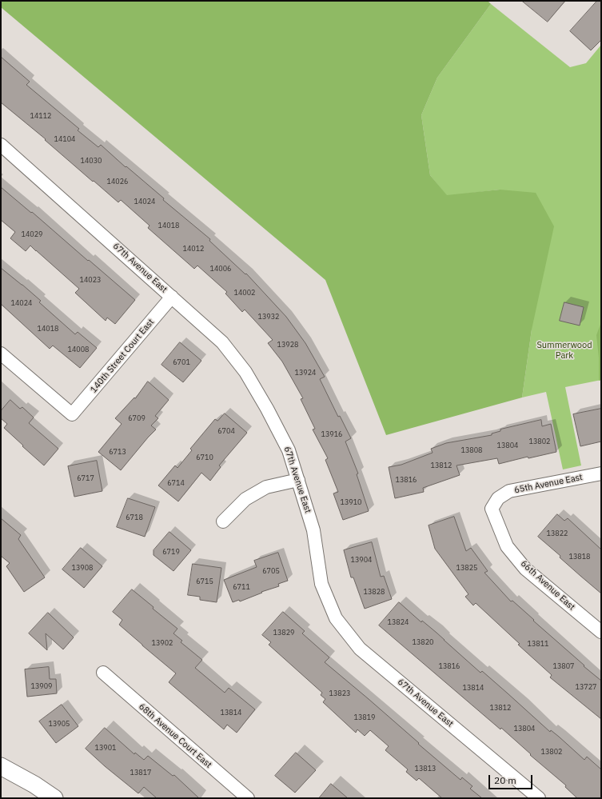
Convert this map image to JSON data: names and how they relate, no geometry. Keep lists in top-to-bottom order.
{
  "streets": {
    "street": [
      "67th Avenue East",
      "140th Street Court East",
      "65th Avenue East",
      "66th Avenue East",
      "68th Avenue Court East"
    ]
  },
  "crossings": [
    ["67th Avenue East", "140th Street Court East"],
    ["65th Avenue East", "66th Avenue East"]
  ],
  "parks": ["Summerwood Park"],
  "house_numbers": [
    "14112",
    "14104",
    "14030",
    "14026",
    "14024",
    "14018",
    "14029",
    "14012",
    "14006",
    "14023",
    "14002",
    "14024",
    "13932",
    "14018",
    "13928",
    "14008",
    "6701",
    "13924",
    "6709",
    "6704",
    "13916",
    "13802",
    "13804",
    "13808",
    "6713",
    "6710",
    "13812",
    "6717",
    "13816",
    "6714",
    "13910",
    "6718",
    "13822",
    "6719",
    "13818",
    "13904",
    "13908",
    "13825",
    "6705",
    "6715",
    "6711",
    "13828",
    "13824",
    "13829",
    "13820",
    "13902",
    "13811",
    "13816",
    "13807",
    "13909",
    "13727",
    "13814",
    "13823",
    "13812",
    "13814",
    "13819",
    "13905",
    "13804",
    "13901",
    "13802",
    "13813",
    "13817"
  ],
  "scale_bar": "20 m"
}
